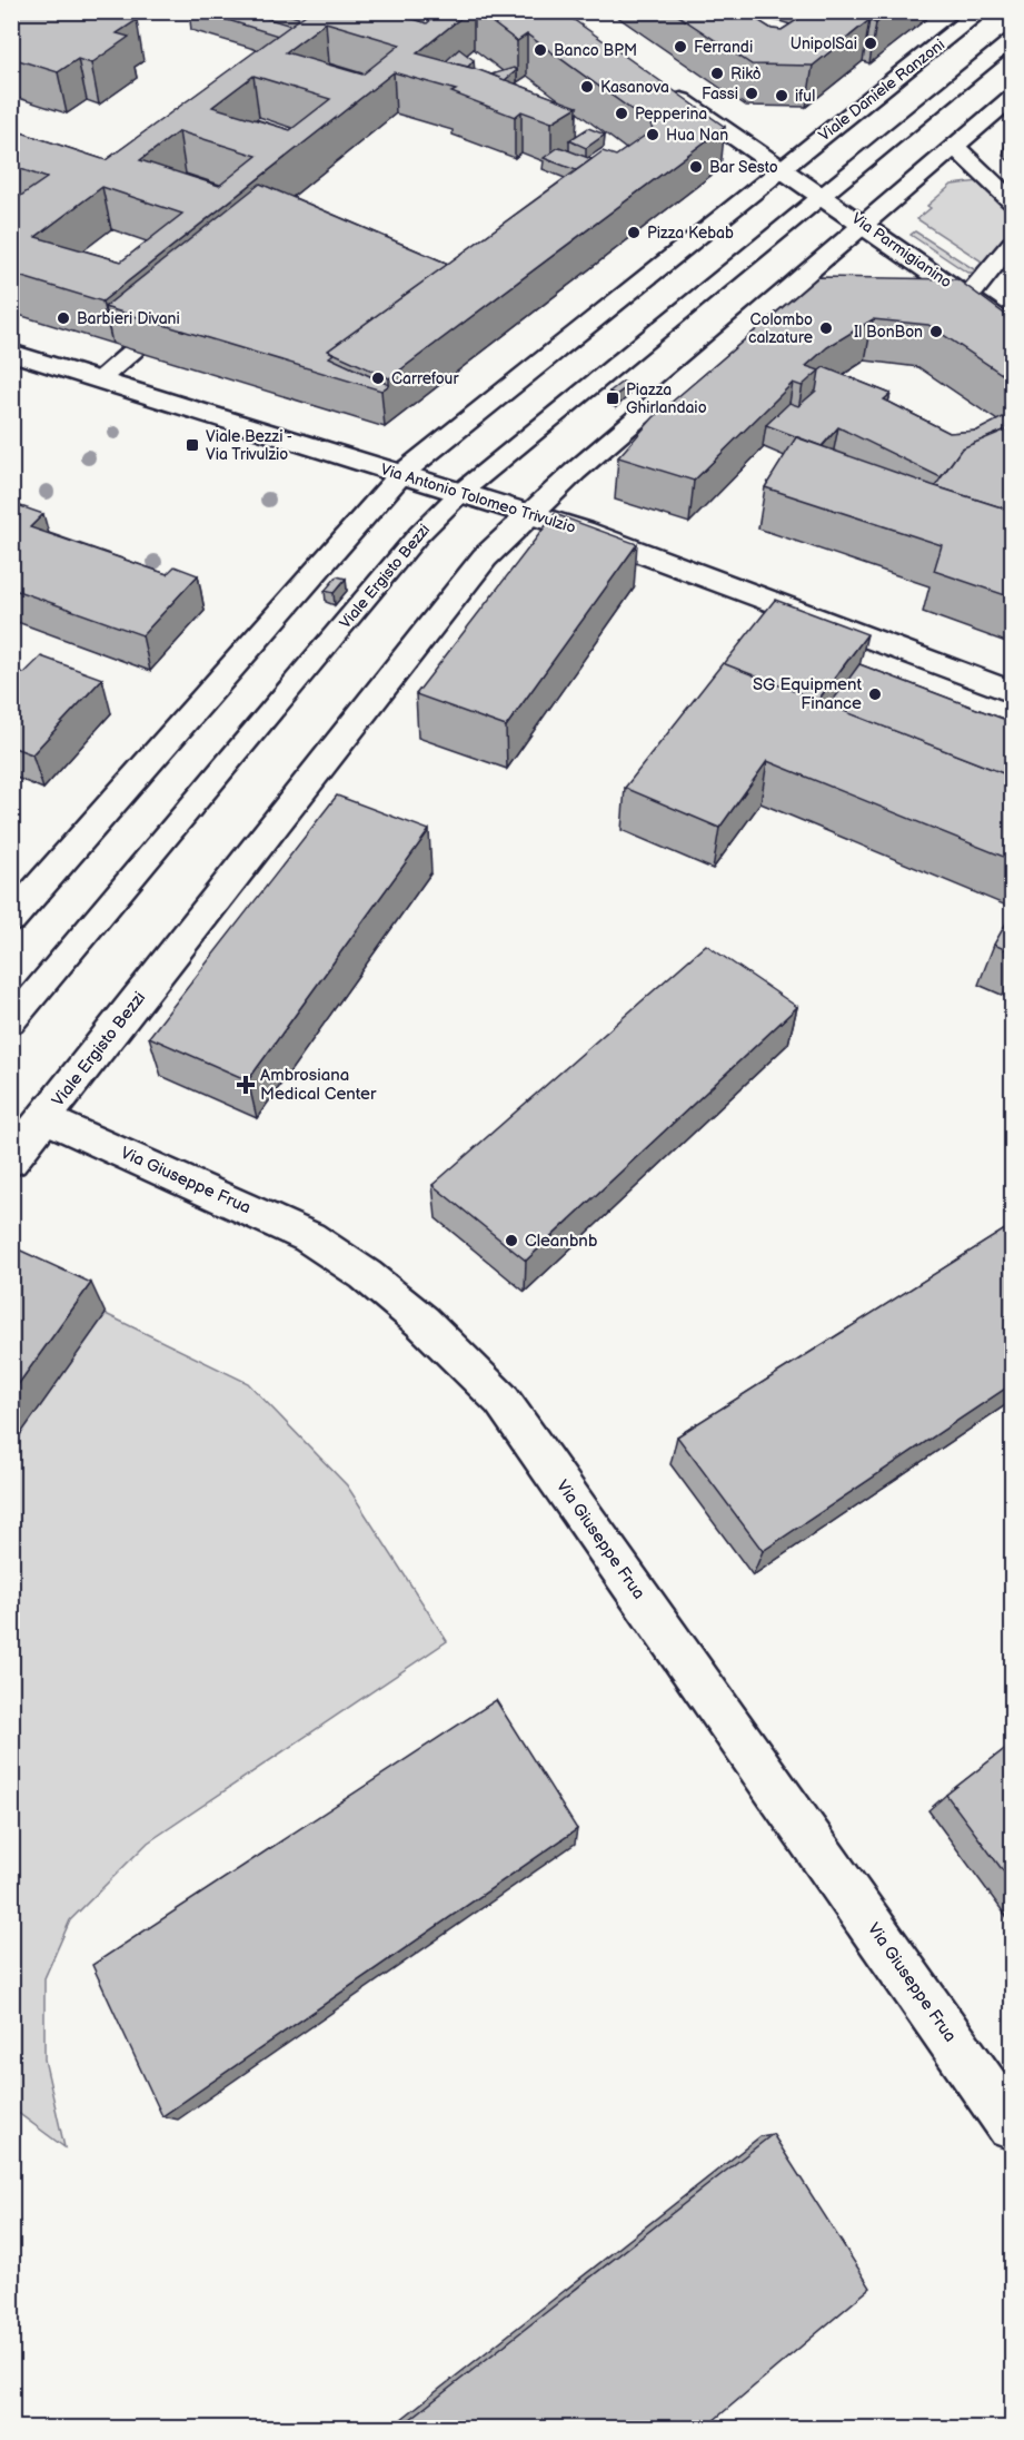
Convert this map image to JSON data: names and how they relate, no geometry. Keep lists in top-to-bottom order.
{
  "streets": {
    "main road": [
      "Viale Daniele Ranzoni",
      "Via Parmigianino",
      "Via Antonio Tolomeo Trivulzio",
      "Viale Ergisto Bezzi",
      "Via Giuseppe Frua"
    ]
  },
  "crossings": [
    ["Viale Daniele Ranzoni", "Via Parmigianino"],
    ["Via Parmigianino", "Viale Ergisto Bezzi"],
    ["Via Antonio Tolomeo Trivulzio", "Viale Ergisto Bezzi"],
    ["Viale Ergisto Bezzi", "Via Giuseppe Frua"]
  ],
  "places": {
    "other": [
      "UnipolSai",
      "Ferrandi",
      "Banco BPM",
      "Rikò",
      "Kasanova",
      "Fassi",
      "iful",
      "Pepperina",
      "Hua Nan",
      "Bar Sesto",
      "Pizza Kebab",
      "Barbieri Divani",
      "Colombo calzature",
      "Il BonBon",
      "Carrefour",
      "SG Equipment Finance",
      "Cleanbnb"
    ],
    "transit": ["Piazza Ghirlandaio", "Viale Bezzi - Via Trivulzio"],
    "health": ["Ambrosiana Medical Center"]
  }
}
